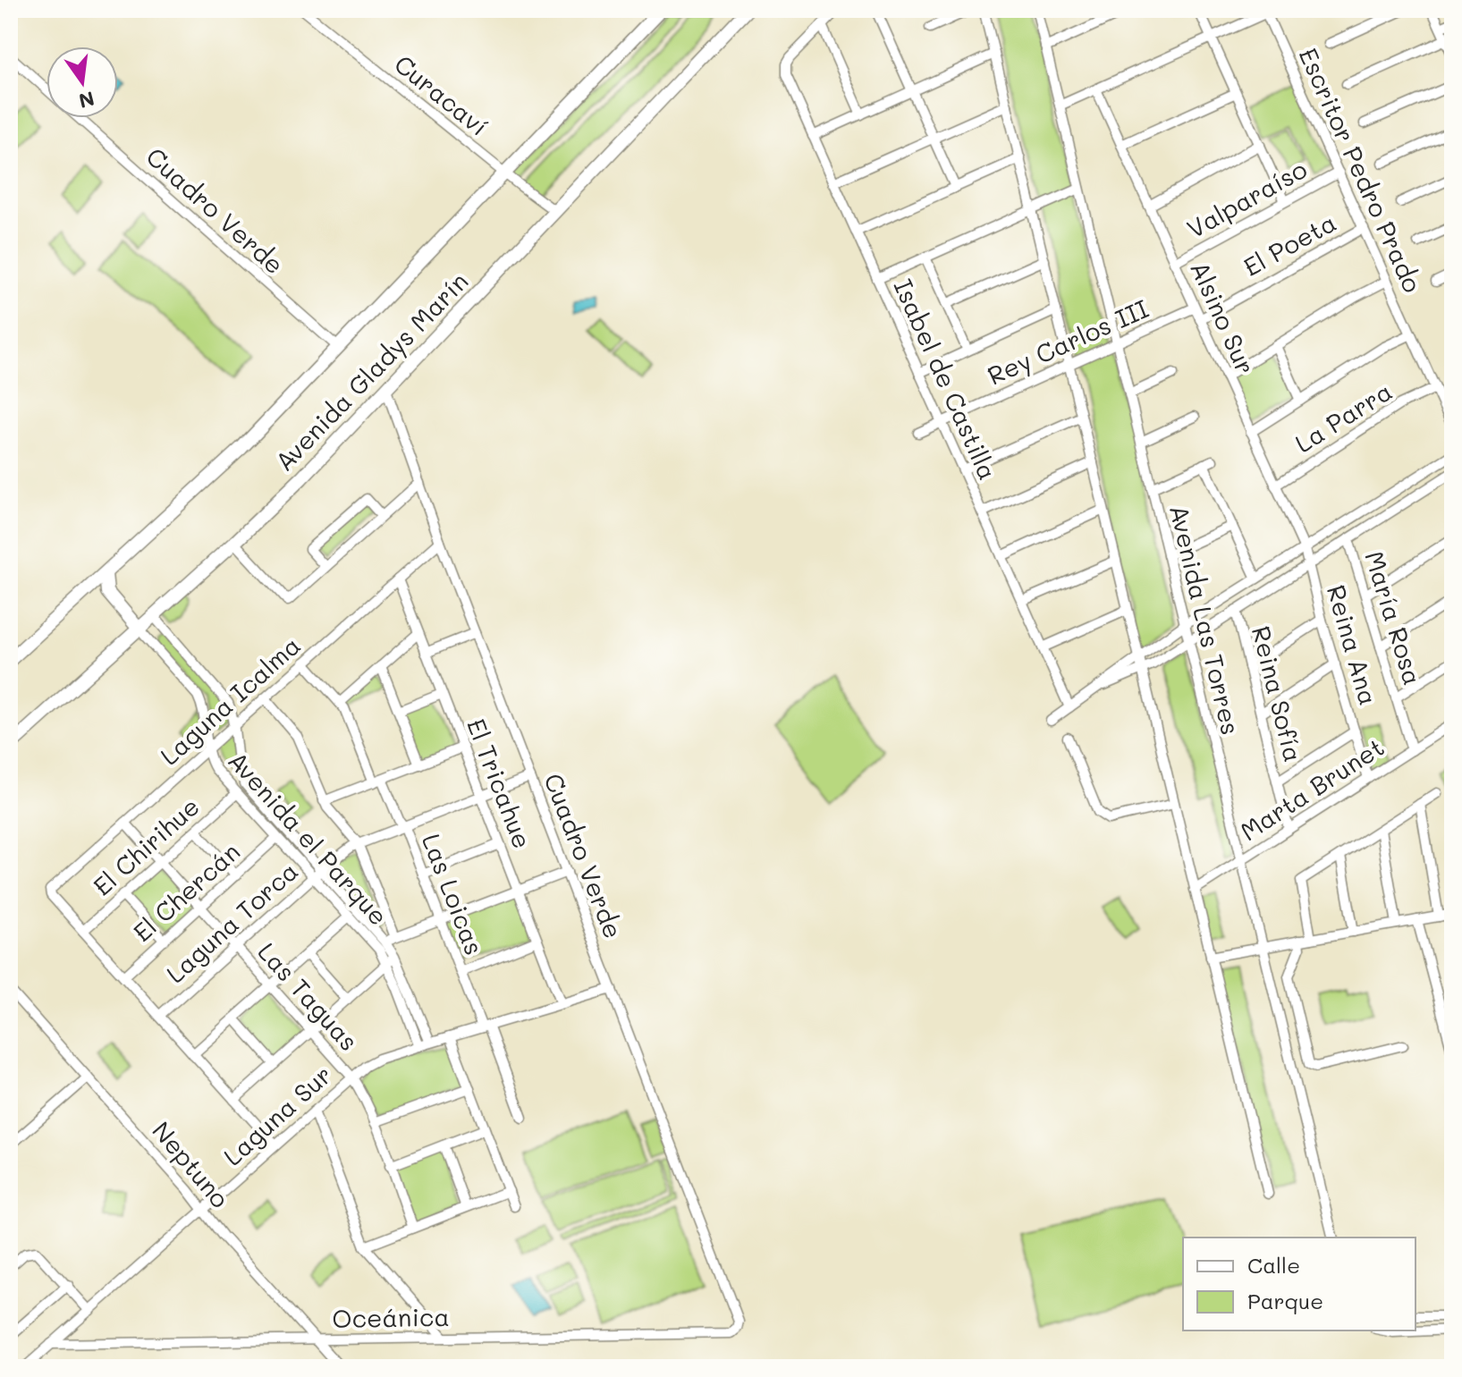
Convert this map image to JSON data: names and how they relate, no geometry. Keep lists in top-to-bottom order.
{
  "streets": {
    "main road": ["Avenida Gladys Marín"],
    "street": [
      "Curacaví",
      "Escritor Pedro Prado",
      "Valparaíso",
      "Cuadro Verde",
      "El Poeta",
      "Alsino Sur",
      "Rey Carlos III",
      "Isabel de Castilla",
      "La Parra",
      "María Rosa",
      "Avenida Las Torres",
      "Reina Ana",
      "Reina Sofía",
      "Laguna Icalma",
      "El Tricahue",
      "Marta Brunet",
      "Avenida el Parque",
      "El Chirihue",
      "El Chercán",
      "Las Loicas",
      "Laguna Torca",
      "Las Taguas",
      "Laguna Sur",
      "Neptuno",
      "Oceánica"
    ]
  },
  "crossings": [
    ["Curacaví", "Avenida Gladys Marín"],
    ["Escritor Pedro Prado", "Valparaíso"],
    ["Escritor Pedro Prado", "El Poeta"],
    ["Escritor Pedro Prado", "La Parra"],
    ["Valparaíso", "Alsino Sur"],
    ["Cuadro Verde", "Avenida Gladys Marín"],
    ["Cuadro Verde", "Laguna Icalma"],
    ["Cuadro Verde", "Laguna Torca"],
    ["Cuadro Verde", "Laguna Sur"],
    ["Cuadro Verde", "Oceánica"],
    ["El Poeta", "Alsino Sur"],
    ["Alsino Sur", "Rey Carlos III"],
    ["Alsino Sur", "La Parra"],
    ["Alsino Sur", "Reina Ana"],
    ["Rey Carlos III", "Isabel de Castilla"],
    ["Rey Carlos III", "Avenida Las Torres"],
    ["Avenida Gladys Marín", "Avenida el Parque"],
    ["María Rosa", "Marta Brunet"],
    ["Avenida Las Torres", "Marta Brunet"],
    ["Reina Ana", "Marta Brunet"],
    ["Reina Sofía", "Marta Brunet"],
    ["Laguna Icalma", "El Tricahue"],
    ["Laguna Icalma", "Avenida el Parque"],
    ["Laguna Icalma", "El Chirihue"],
    ["Laguna Icalma", "Las Loicas"],
    ["Laguna Icalma", "Las Taguas"],
    ["El Tricahue", "Laguna Torca"],
    ["El Tricahue", "Laguna Sur"],
    ["Avenida el Parque", "El Chirihue"],
    ["Avenida el Parque", "El Chercán"],
    ["Avenida el Parque", "Laguna Torca"],
    ["Avenida el Parque", "Laguna Sur"],
    ["El Chirihue", "Las Taguas"],
    ["El Chercán", "Las Taguas"],
    ["Las Loicas", "Laguna Torca"],
    ["Las Loicas", "Laguna Sur"],
    ["Laguna Torca", "Las Taguas"],
    ["Las Taguas", "Laguna Sur"],
    ["Laguna Sur", "Neptuno"],
    ["Laguna Sur", "Oceánica"],
    ["Neptuno", "Oceánica"]
  ],
  "legend": ["Calle", "Parque"],
  "north": "bottom"
}
